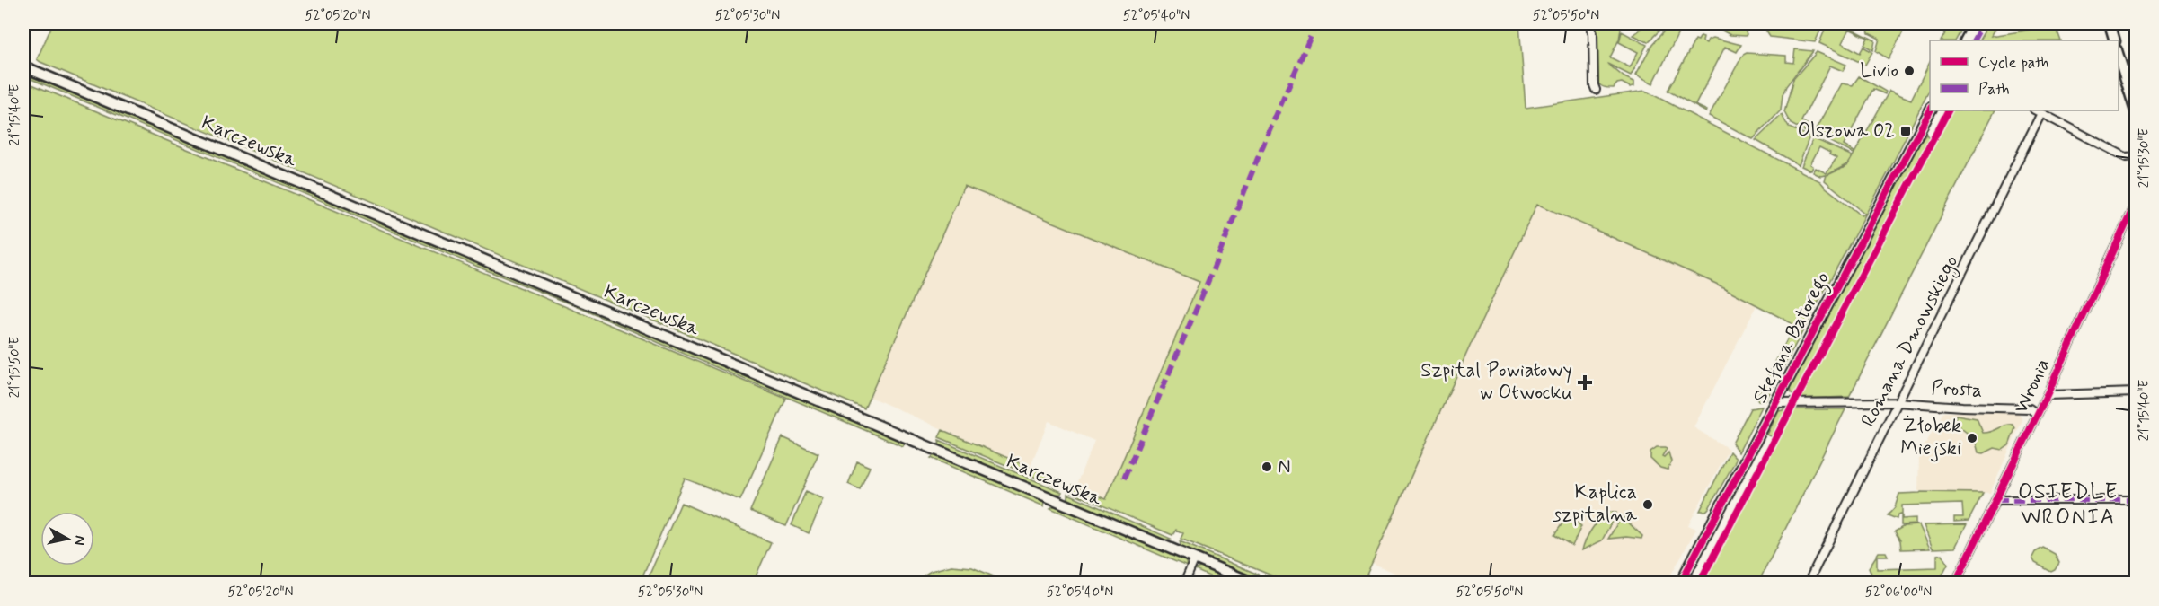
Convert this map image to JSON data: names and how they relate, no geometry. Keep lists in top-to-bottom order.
{
  "streets": {
    "main road": ["Karczewska", "Stefana Batorego"],
    "street": ["Romana Dmowskiego", "Wronia", "Prosta"]
  },
  "crossings": [
    ["Stefana Batorego", "Prosta"],
    ["Romana Dmowskiego", "Prosta"],
    ["Wronia", "Prosta"]
  ],
  "districts": ["OSIEDLE WRONIA"],
  "places": {
    "other": [
      "Livio",
      "Żłobek Miejski",
      "N",
      "Kaplica szpitalna"
    ],
    "transit": ["Olszowa 02"],
    "health": ["Szpital Powiatowy w Otwocku"]
  },
  "legend": ["Cycle path", "Path"],
  "north": "right",
  "coordinates": [
    "52°05'20\"N",
    "52°05'30\"N",
    "52°05'40\"N",
    "52°05'50\"N",
    "21°15'40\"E",
    "21°15'30\"E",
    "21°15'50\"E",
    "52°06'00\"N"
  ]
}
